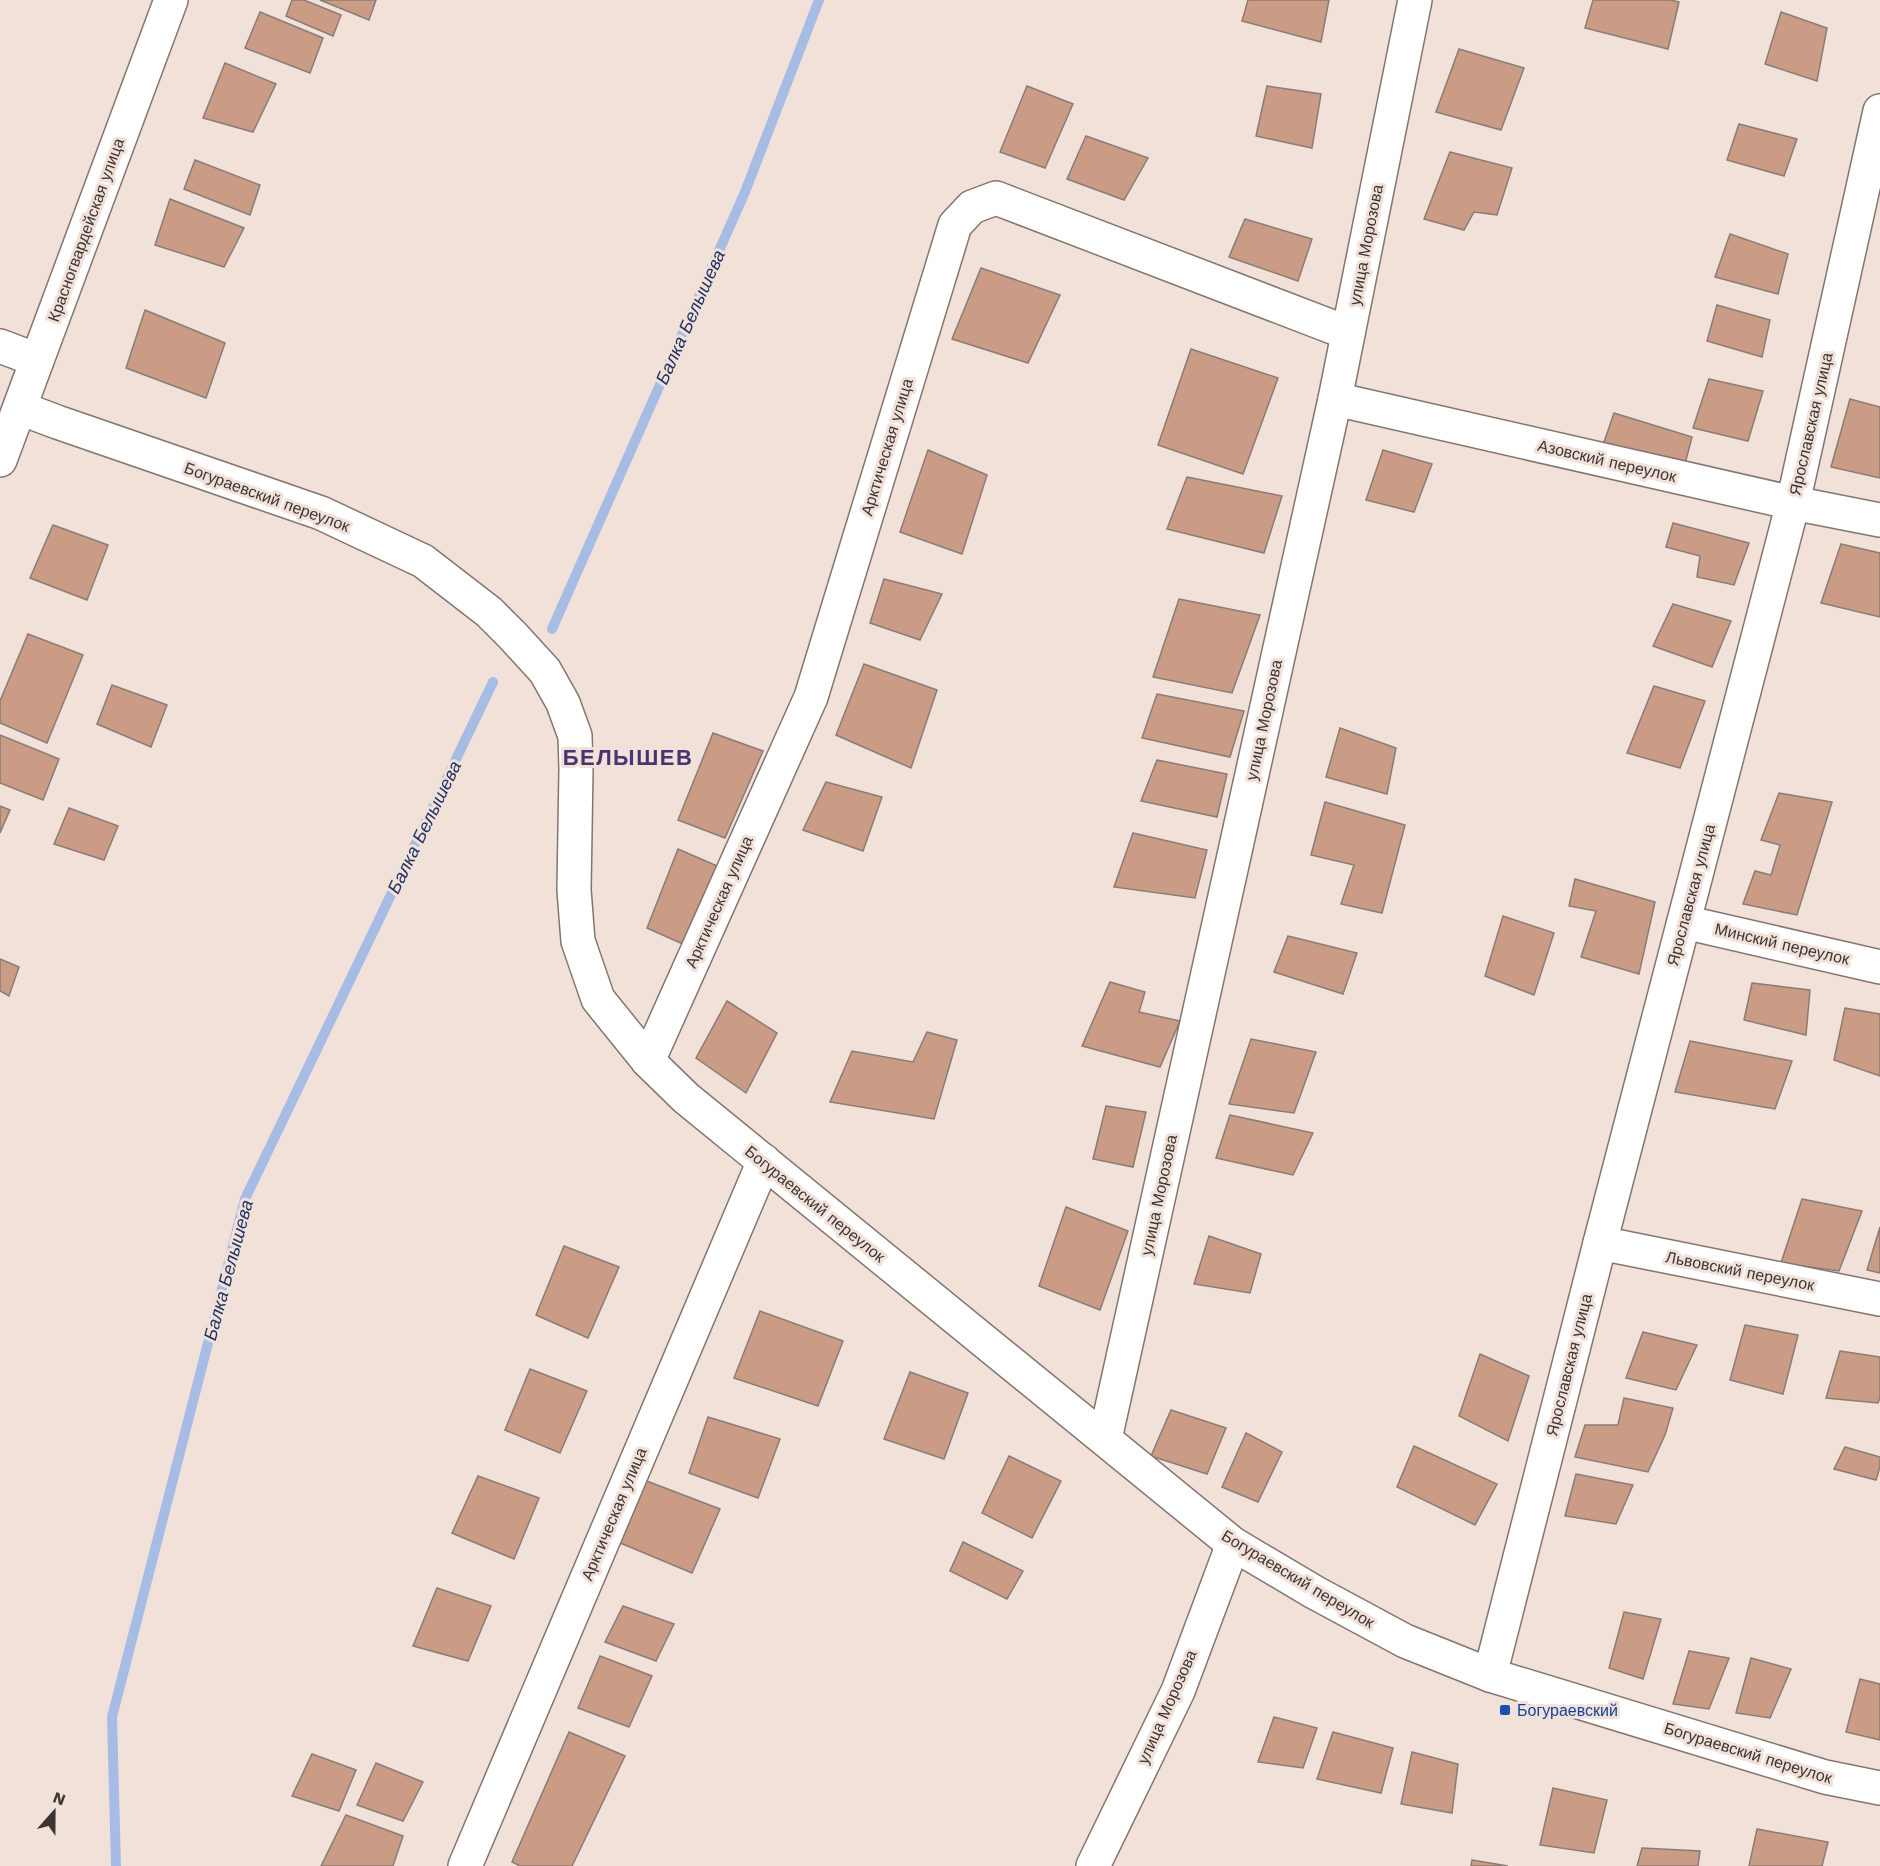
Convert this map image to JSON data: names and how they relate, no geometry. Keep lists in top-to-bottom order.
{
  "streets": {
    "street": [
      "Красногвардейская улица",
      "улица Морозова",
      "Ярославская улица",
      "Арктическая улица",
      "Азовский переулок",
      "Богураевский переулок",
      "Минский переулок",
      "Львовский переулок"
    ]
  },
  "crossings": [
    ["Красногвардейская улица", "Богураевский переулок"],
    ["улица Морозова", "Арктическая улица"],
    ["улица Морозова", "Азовский переулок"],
    ["улица Морозова", "Богураевский переулок"],
    ["Ярославская улица", "Азовский переулок"],
    ["Ярославская улица", "Богураевский переулок"],
    ["Ярославская улица", "Минский переулок"],
    ["Ярославская улица", "Львовский переулок"],
    ["Арктическая улица", "Богураевский переулок"]
  ],
  "districts": ["БЕЛЫШЕВ"],
  "water": ["Балка Белышева"],
  "places": {
    "transit": ["Богураевский"]
  },
  "north": "top"
}
